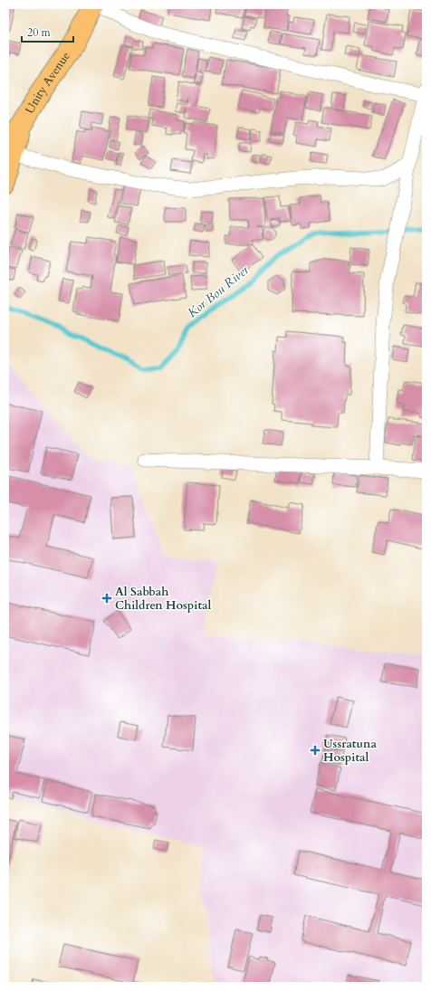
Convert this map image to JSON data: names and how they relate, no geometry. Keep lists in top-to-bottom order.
{
  "streets": {
    "main road": ["Unity Avenue"]
  },
  "water": ["Kor Bou River"],
  "places": {
    "health": ["Al Sabbah Children Hospital", "Ussratuna Hospital"]
  },
  "scale_bar": "20 m"
}
